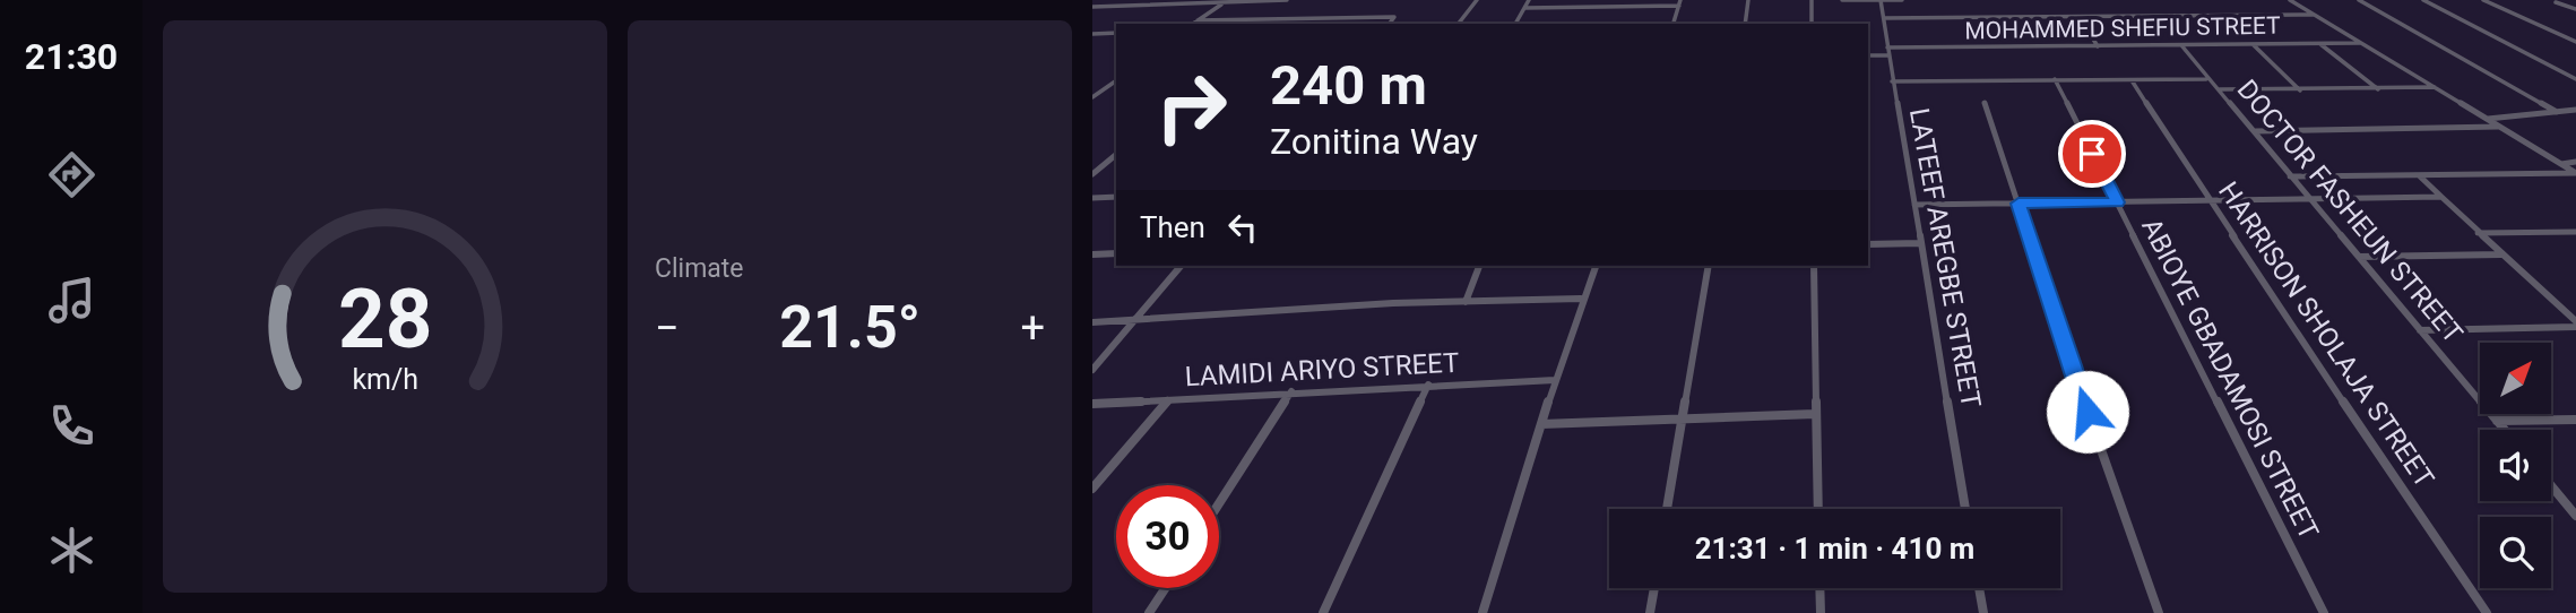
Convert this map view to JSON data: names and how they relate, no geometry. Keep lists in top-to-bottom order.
{
  "streets": {
    "street": [
      "MOHAMMED SHEFIU STREET",
      "DOCTOR FASHEUN STREET",
      "LATEEF AREGBE STREET",
      "HARRISON SHOLAJA STREET",
      "LAMIDI ARIYO STREET",
      "ABIOYE GBADAMOSI STREET"
    ]
  },
  "crossings": [
    ["MOHAMMED SHEFIU STREET", "DOCTOR FASHEUN STREET"],
    ["MOHAMMED SHEFIU STREET", "LATEEF AREGBE STREET"]
  ],
  "north": "top right",
  "page": {
    "tabs": "21:30",
    "tile": "Climate",
    "turn": ["240 m", "Zonitina Way"],
    "then": "Then",
    "heat": ["−", "21.5°", "+"],
    "limit": "30",
    "trip": "21:31 · 1 min · 410 m",
    "gauge": ["28", "km/h"]
  }
}
